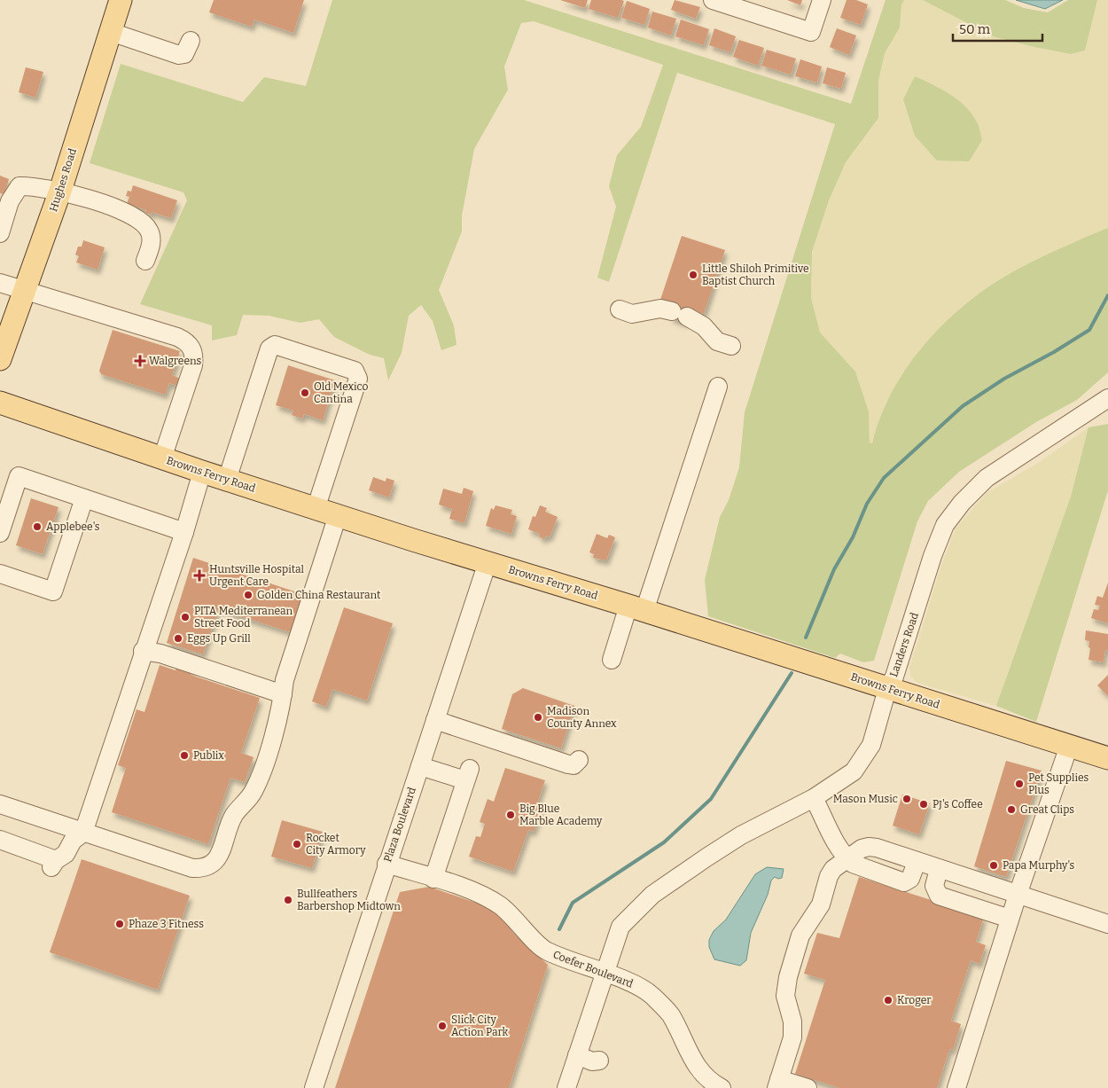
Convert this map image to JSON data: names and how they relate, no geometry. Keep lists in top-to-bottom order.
{
  "streets": {
    "main road": ["Hughes Road", "Browns Ferry Road"],
    "street": ["Landers Road", "Plaza Boulevard", "Coefer Boulevard"]
  },
  "crossings": [
    ["Browns Ferry Road", "Landers Road"],
    ["Browns Ferry Road", "Plaza Boulevard"],
    ["Landers Road", "Coefer Boulevard"],
    ["Plaza Boulevard", "Coefer Boulevard"]
  ],
  "places": {
    "other": [
      "Little Shiloh Primitive Baptist Church",
      "Old Mexico Cantina",
      "Applebee's",
      "Golden China Restaurant",
      "PITA Mediterranean Street Food",
      "Eggs Up Grill",
      "Madison County Annex",
      "Publix",
      "Pet Supplies Plus",
      "Mason Music",
      "PJ's Coffee",
      "Great Clips",
      "Big Blue Marble Academy",
      "Rocket City Armory",
      "Papa Murphy's",
      "Bullfeathers Barbershop Midtown",
      "Phaze 3 Fitness",
      "Kroger",
      "Slick City Action Park"
    ],
    "health": ["Walgreens", "Huntsville Hospital Urgent Care"]
  },
  "scale_bar": "50 m"
}
